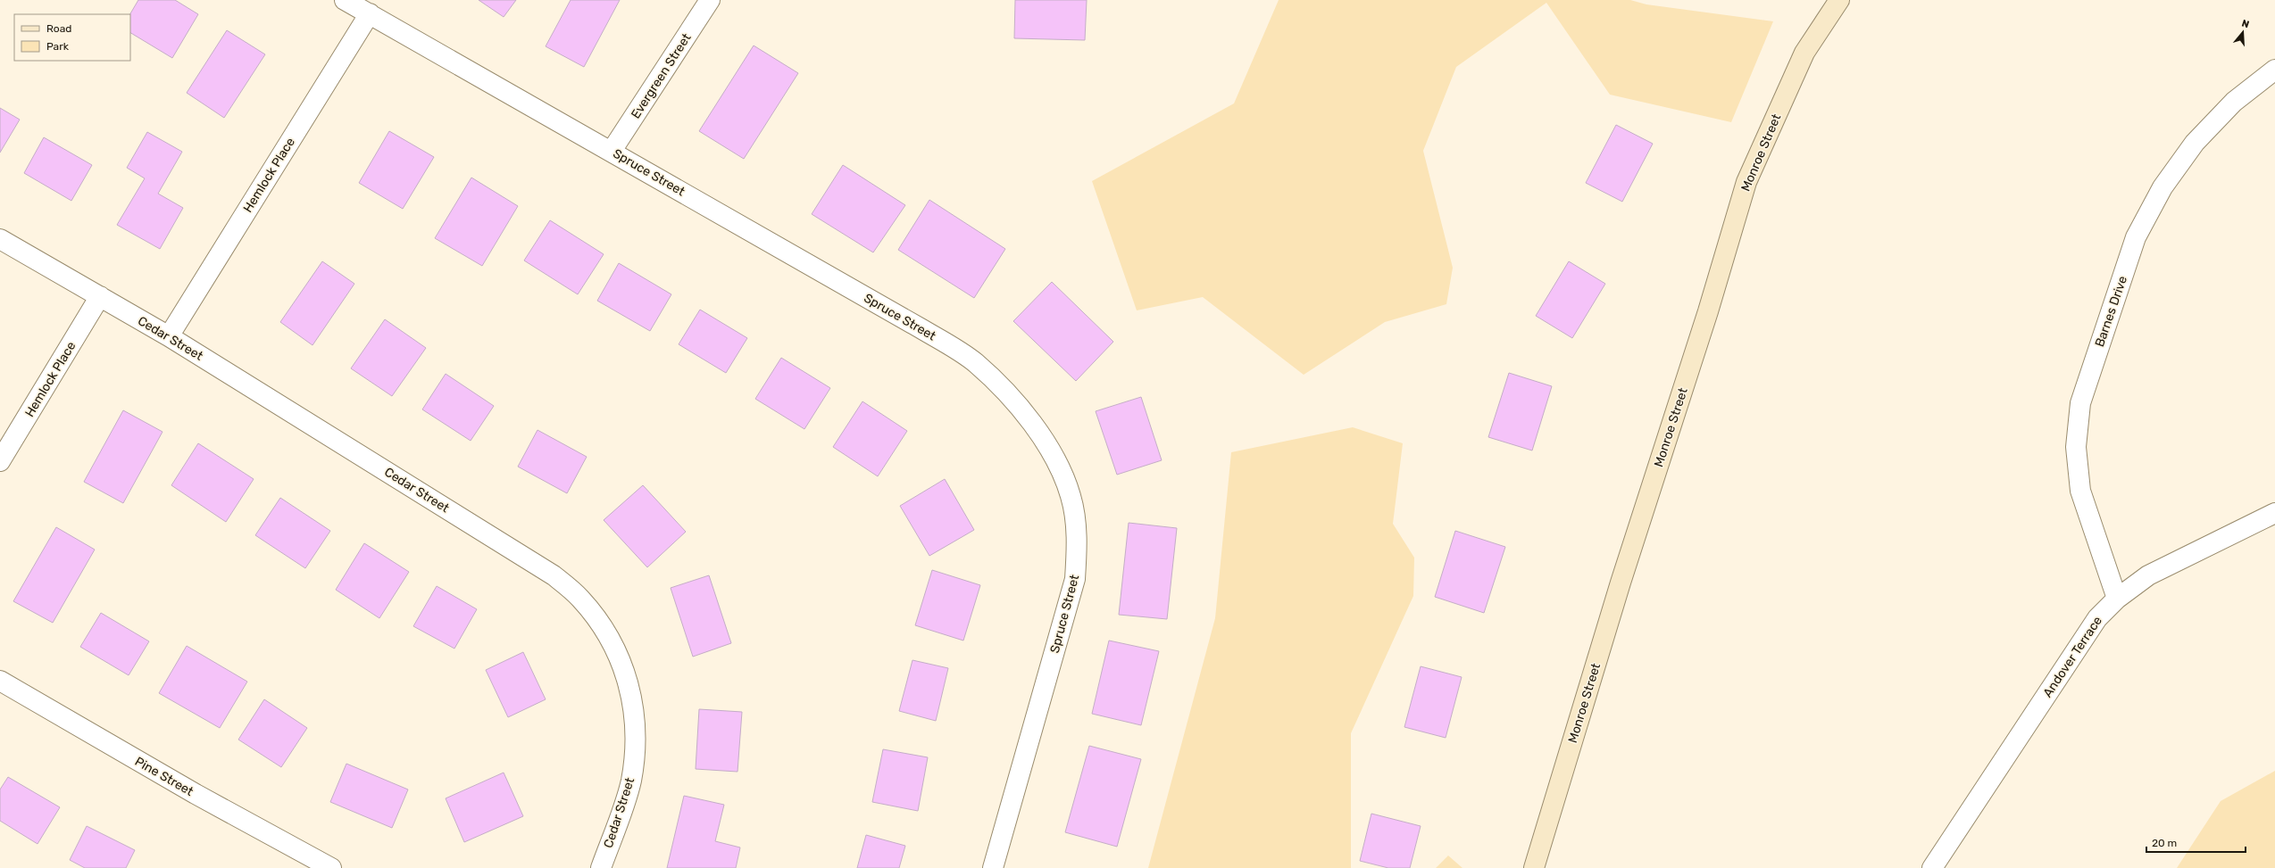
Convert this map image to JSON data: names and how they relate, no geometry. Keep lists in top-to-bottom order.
{
  "streets": {
    "main road": ["Monroe Street"],
    "street": [
      "Evergreen Street",
      "Spruce Street",
      "Hemlock Place",
      "Barnes Drive",
      "Cedar Street",
      "Andover Terrace",
      "Pine Street"
    ]
  },
  "crossings": [
    ["Evergreen Street", "Spruce Street"],
    ["Spruce Street", "Hemlock Place"],
    ["Hemlock Place", "Cedar Street"],
    ["Barnes Drive", "Andover Terrace"]
  ],
  "legend": ["Road", "Park"],
  "scale_bar": "20 m",
  "north": "top"
}
